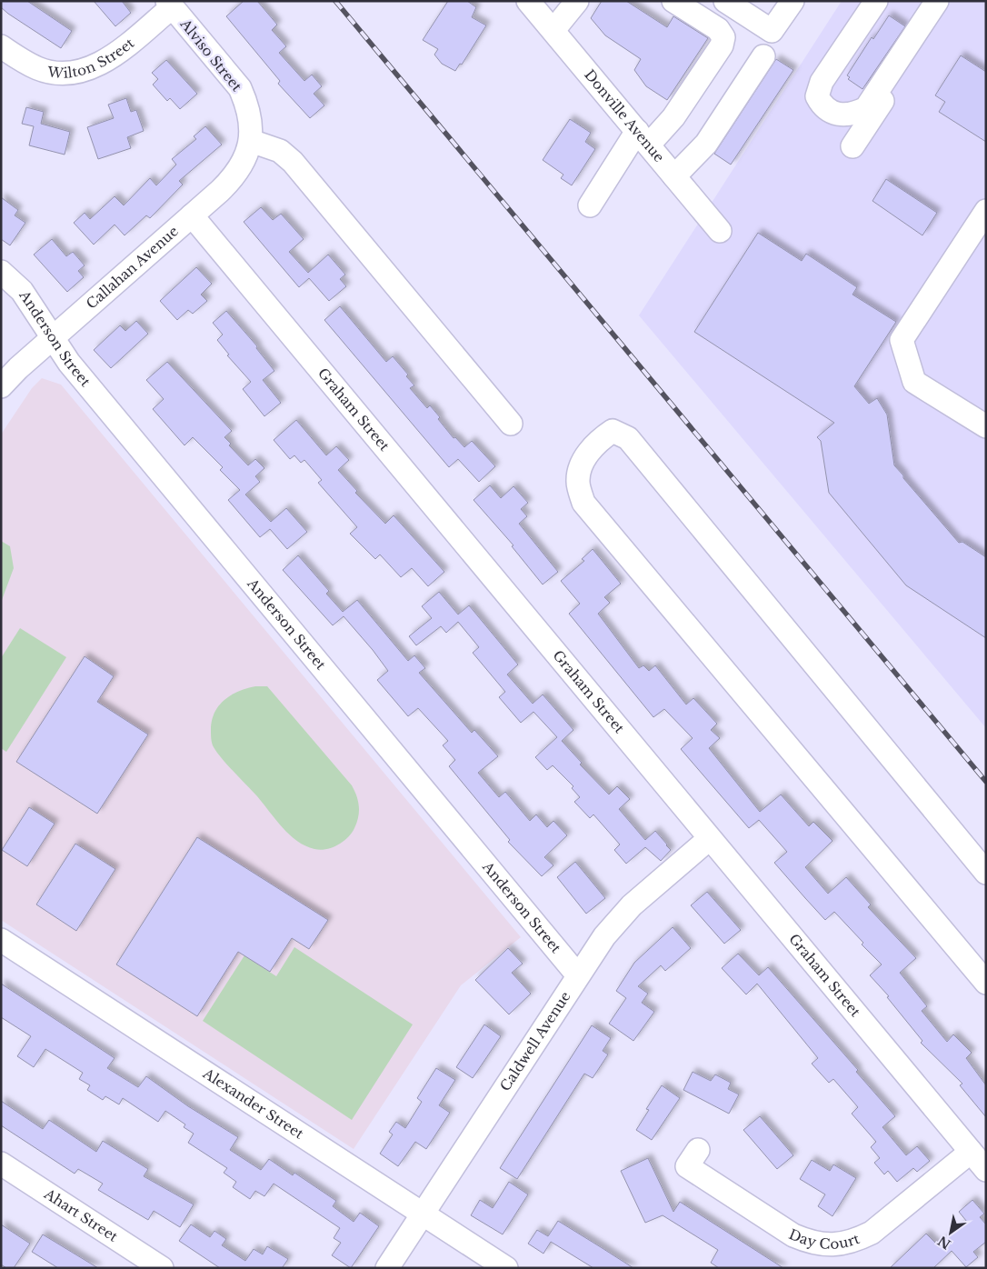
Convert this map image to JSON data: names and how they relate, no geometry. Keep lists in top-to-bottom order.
{
  "streets": {
    "street": [
      "Wilton Street",
      "Alviso Street",
      "Donville Avenue",
      "Callahan Avenue",
      "Anderson Street",
      "Graham Street",
      "Caldwell Avenue",
      "Alexander Street",
      "Ahart Street",
      "Day Court"
    ]
  },
  "crossings": [
    ["Wilton Street", "Alviso Street"],
    ["Alviso Street", "Callahan Avenue"],
    ["Callahan Avenue", "Anderson Street"],
    ["Callahan Avenue", "Graham Street"],
    ["Anderson Street", "Caldwell Avenue"],
    ["Graham Street", "Caldwell Avenue"],
    ["Graham Street", "Day Court"],
    ["Caldwell Avenue", "Alexander Street"]
  ],
  "north": "bottom left"
}
